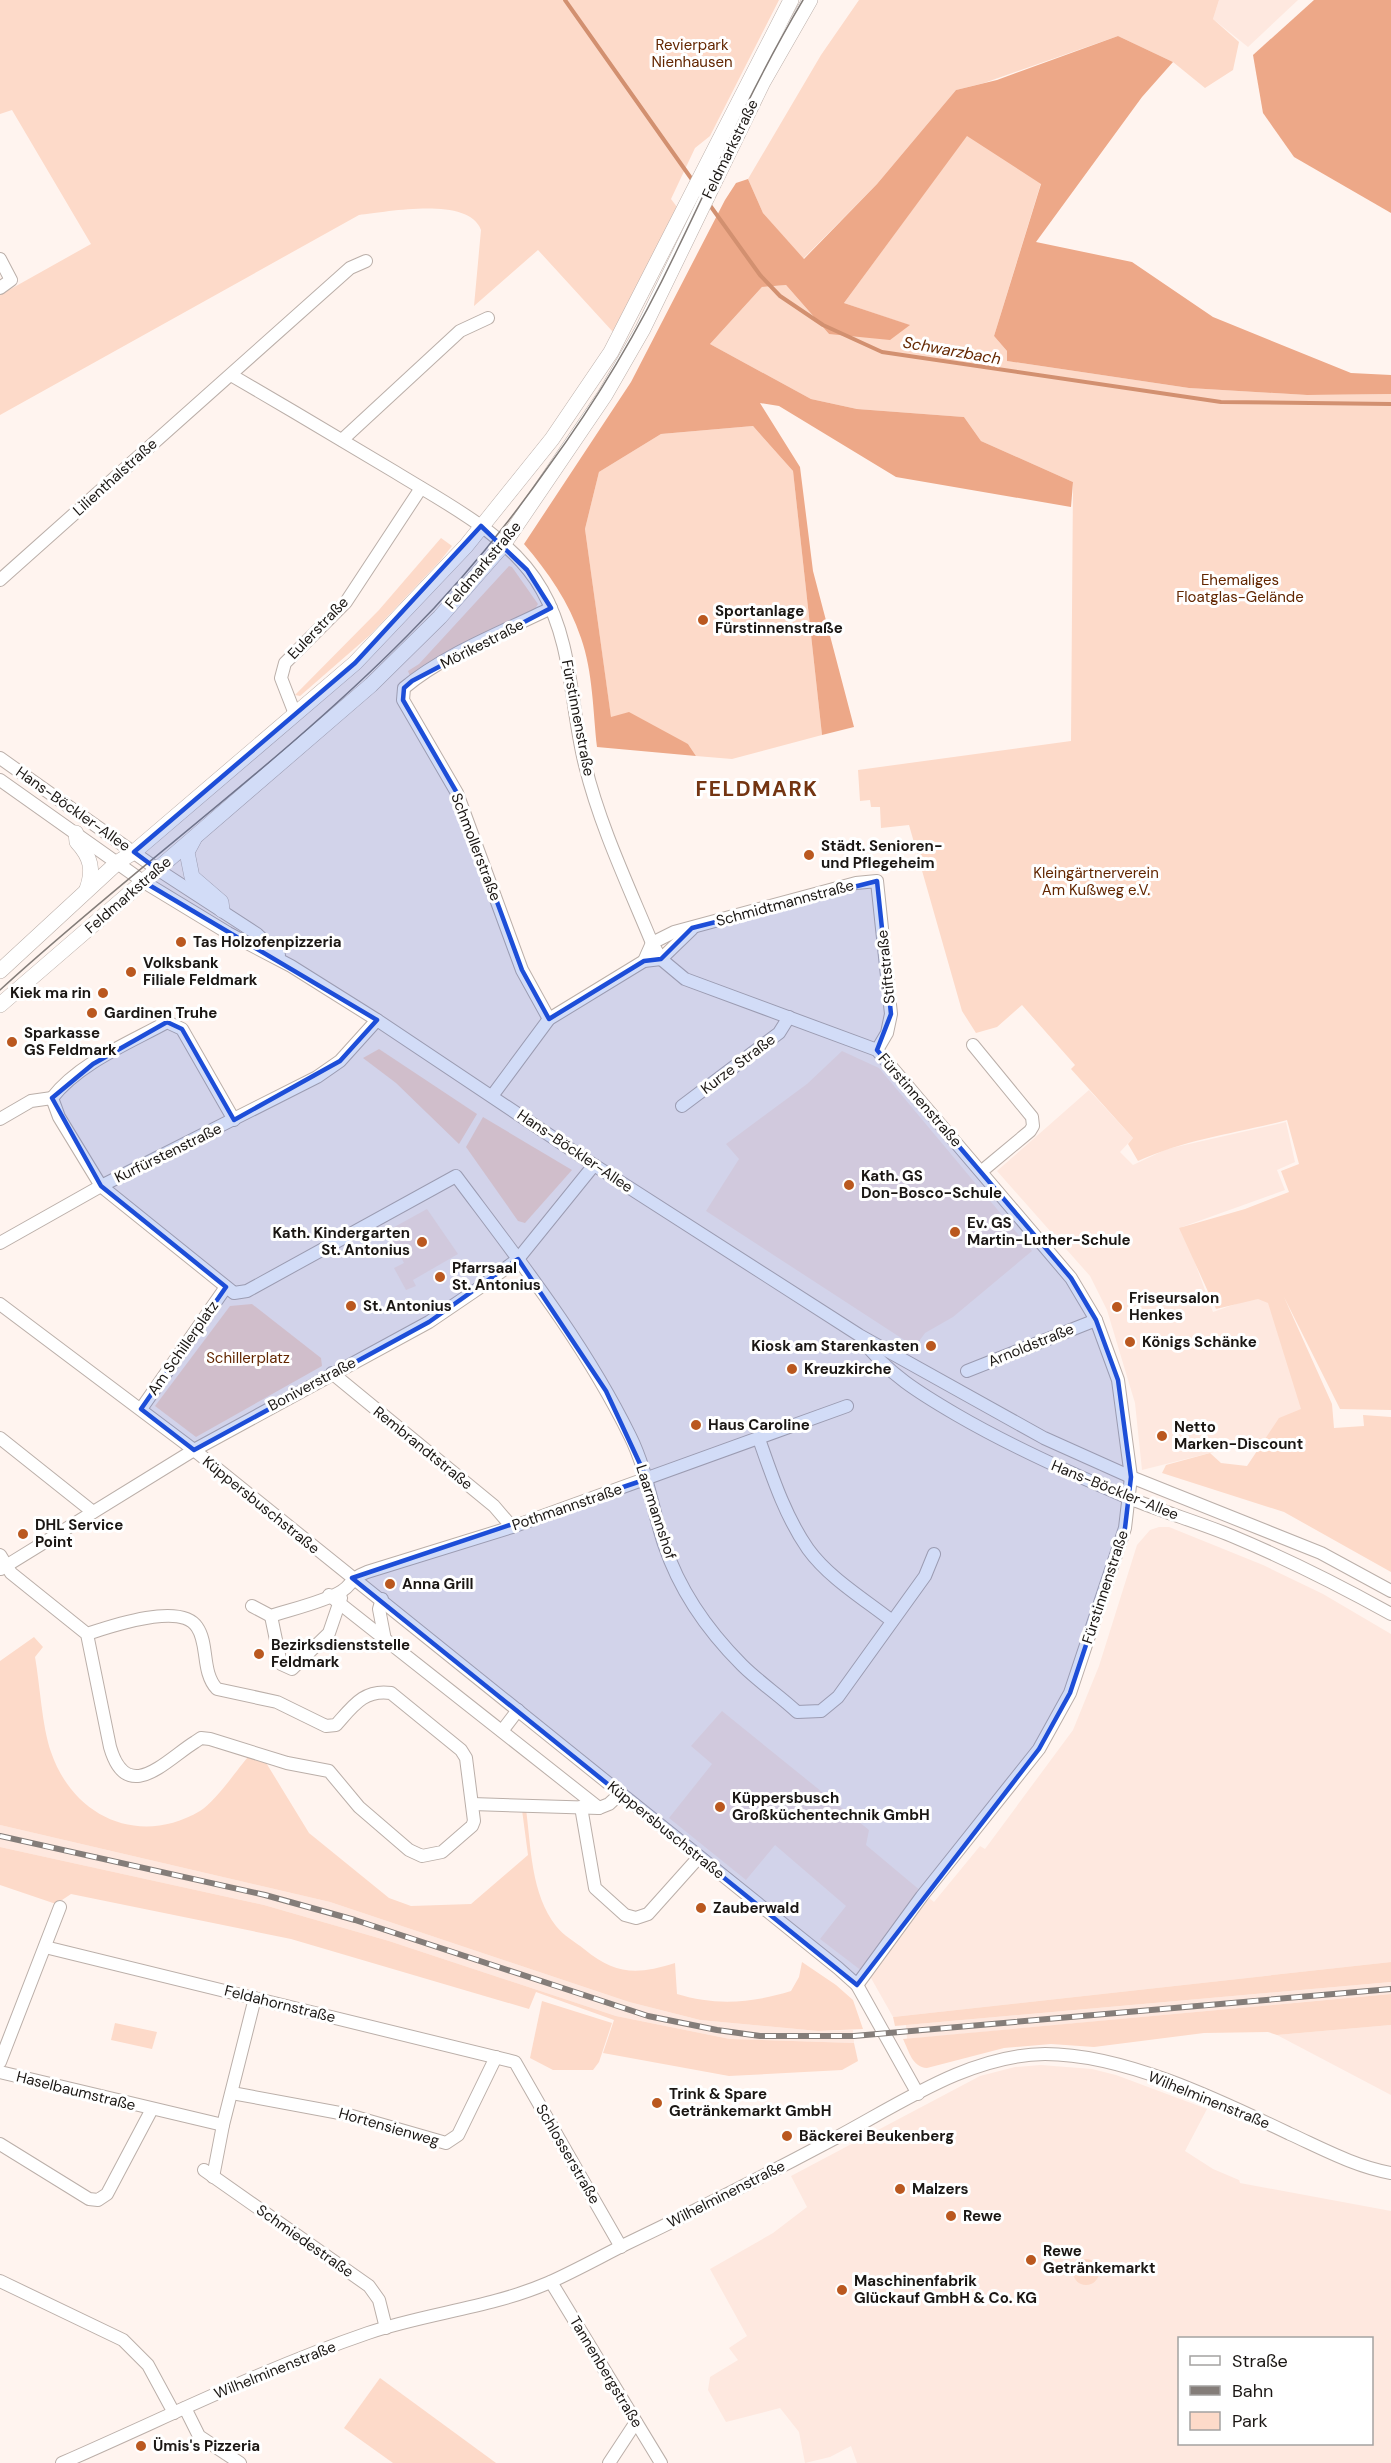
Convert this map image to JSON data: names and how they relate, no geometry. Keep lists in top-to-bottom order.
{
  "streets": {
    "main road": ["Feldmarkstraße"],
    "street": [
      "Lilienthalstraße",
      "Eulerstraße",
      "Mörikestraße",
      "Fürstinnenstraße",
      "Hans-Böckler-Allee",
      "Schmollerstraße",
      "Schmidtmannstraße",
      "Stiftstraße",
      "Kurze Straße",
      "Kurfürstenstraße",
      "Arnoldstraße",
      "Am Schillerplatz",
      "Boniverstraße",
      "Rembrandtstraße",
      "Küppersbuschstraße",
      "Pothmannstraße",
      "Laarmannshof",
      "Feldahornstraße",
      "Haselbaumstraße",
      "Wilhelminenstraße",
      "Hortensienweg",
      "Schlosserstraße",
      "Schmiedestraße",
      "Tannenbergstraße"
    ]
  },
  "crossings": [
    ["Feldmarkstraße", "Eulerstraße"],
    ["Feldmarkstraße", "Fürstinnenstraße"],
    ["Feldmarkstraße", "Hans-Böckler-Allee"],
    ["Mörikestraße", "Fürstinnenstraße"],
    ["Mörikestraße", "Schmollerstraße"],
    ["Fürstinnenstraße", "Hans-Böckler-Allee"],
    ["Fürstinnenstraße", "Schmidtmannstraße"],
    ["Fürstinnenstraße", "Stiftstraße"],
    ["Fürstinnenstraße", "Kurze Straße"],
    ["Fürstinnenstraße", "Arnoldstraße"],
    ["Fürstinnenstraße", "Küppersbuschstraße"],
    ["Hans-Böckler-Allee", "Kurfürstenstraße"],
    ["Hans-Böckler-Allee", "Boniverstraße"],
    ["Schmidtmannstraße", "Stiftstraße"],
    ["Am Schillerplatz", "Küppersbuschstraße"],
    ["Am Schillerplatz", "Laarmannshof"],
    ["Boniverstraße", "Rembrandtstraße"],
    ["Boniverstraße", "Küppersbuschstraße"],
    ["Boniverstraße", "Laarmannshof"],
    ["Rembrandtstraße", "Pothmannstraße"],
    ["Küppersbuschstraße", "Pothmannstraße"],
    ["Küppersbuschstraße", "Wilhelminenstraße"],
    ["Pothmannstraße", "Laarmannshof"],
    ["Feldahornstraße", "Hortensienweg"],
    ["Feldahornstraße", "Schlosserstraße"],
    ["Haselbaumstraße", "Schmiedestraße"],
    ["Wilhelminenstraße", "Schlosserstraße"],
    ["Wilhelminenstraße", "Schmiedestraße"],
    ["Wilhelminenstraße", "Tannenbergstraße"]
  ],
  "districts": ["FELDMARK"],
  "water": ["Schwarzbach"],
  "parks": [
    "Revierpark Nienhausen",
    "Ehemaliges Floatglas-Gelände",
    "Kleingärtnerverein Am Kußweg e.V.",
    "Schillerplatz"
  ],
  "places": [
    "Sportanlage Fürstinnenstraße",
    "Städt. Senioren- und Pflegeheim",
    "Tas Holzofenpizzeria",
    "Volksbank Filiale Feldmark",
    "Kiek ma rin",
    "Gardinen Truhe",
    "Sparkasse GS Feldmark",
    "Kath. GS Don-Bosco-Schule",
    "Ev. GS Martin-Luther-Schule",
    "Kath. Kindergarten St. Antonius",
    "Pfarrsaal St. Antonius",
    "St. Antonius",
    "Friseursalon Henkes",
    "Königs Schänke",
    "Kiosk am Starenkasten",
    "Kreuzkirche",
    "Haus Caroline",
    "Netto Marken-Discount",
    "DHL Service Point",
    "Anna Grill",
    "Bezirksdienststelle Feldmark",
    "Küppersbusch Großküchentechnik GmbH",
    "Zauberwald",
    "Trink & Spare Getränkemarkt GmbH",
    "Bäckerei Beukenberg",
    "Malzers",
    "Rewe",
    "Rewe Getränkemarkt",
    "Maschinenfabrik Glückauf GmbH & Co. KG",
    "Ümis's Pizzeria"
  ],
  "legend": ["Straße", "Bahn", "Park"]
}
